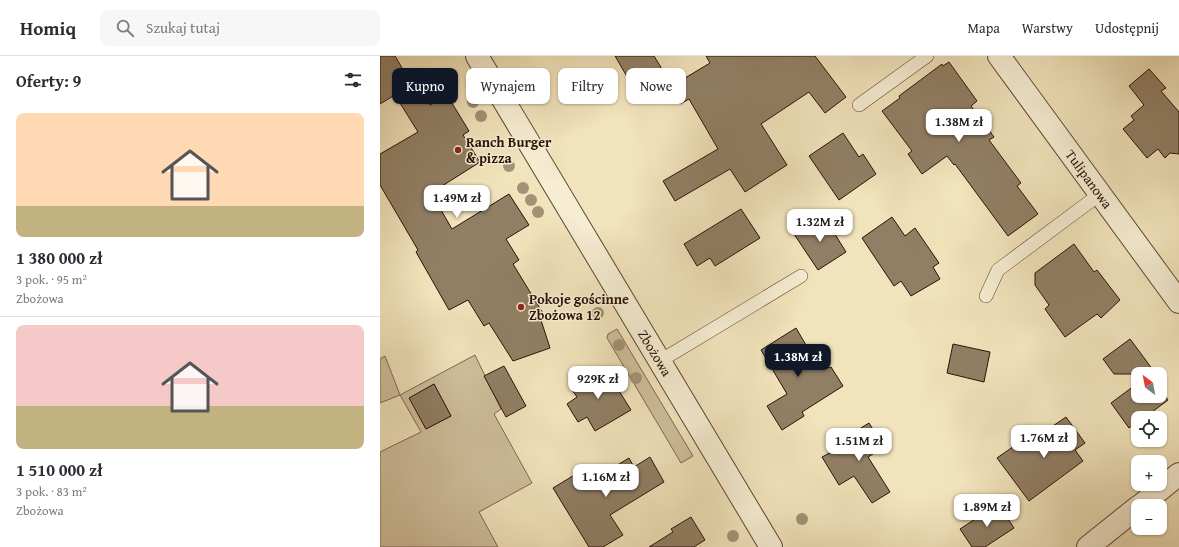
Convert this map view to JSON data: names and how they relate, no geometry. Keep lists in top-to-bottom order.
{
  "streets": {
    "street": ["Tulipanowa", "Zbożowa"]
  },
  "places": ["Ranch Burger & pizza", "Pokoje gościnne Zbożowa 12"],
  "north": "top left",
  "page": {
    "header": "Homiq",
    "search": "Szukaj tutaj",
    "nav": ["Mapa", "Warstwy", "Udostępnij"],
    "heading": "Oferty: 9",
    "chip": [
      "Kupno",
      "Wynajem",
      "Filtry",
      "Nowe"
    ],
    "list": [
      {
        "name": "1 380 000 zł",
        "note": "3 pok. · 95 m² · Zbożowa"
      },
      {
        "name": "1 510 000 zł",
        "note": "3 pok. · 83 m² · Zbożowa"
      }
    ],
    "price": [
      "1.38M zł",
      "1.49M zł",
      "1.32M zł",
      "1.38M zł",
      "929K zł",
      "1.76M zł",
      "1.51M zł",
      "1.16M zł",
      "1.89M zł"
    ],
    "map_buttons": ["+", "−"]
  }
}
